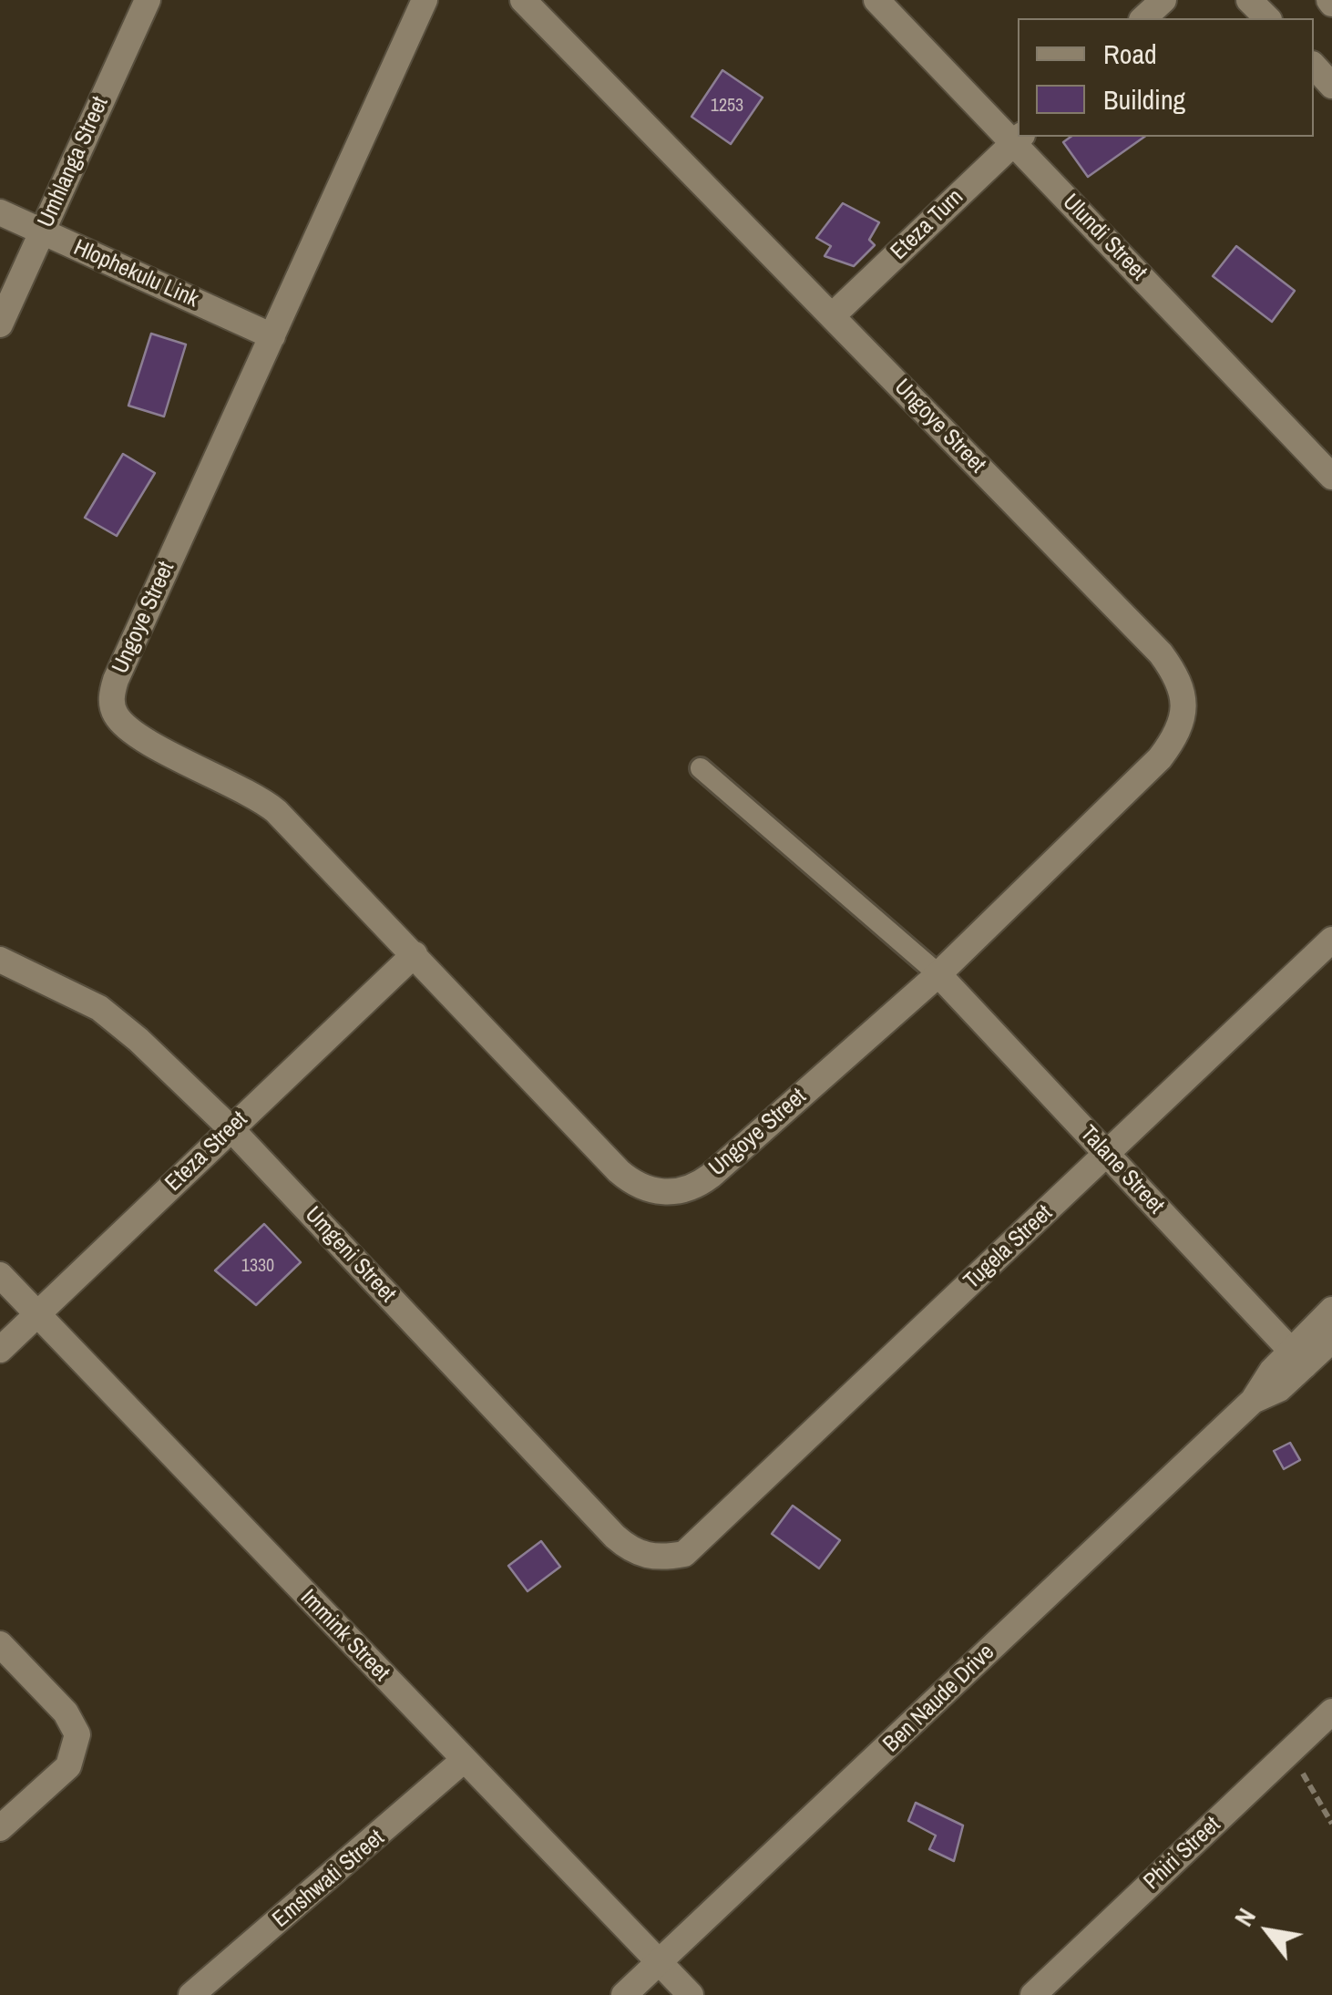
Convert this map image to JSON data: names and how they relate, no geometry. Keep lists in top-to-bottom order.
{
  "streets": {
    "street": [
      "Umhlanga Street",
      "Eteza Turn",
      "Ulundi Street",
      "Hlophekulu Link",
      "Ungoye Street",
      "Eteza Street",
      "Talane Street",
      "Tugela Street",
      "Umgeni Street",
      "Immink Street",
      "Ben Naude Drive",
      "Phiri Street",
      "Emshwati Street"
    ]
  },
  "crossings": [
    ["Umhlanga Street", "Hlophekulu Link"],
    ["Eteza Turn", "Ulundi Street"],
    ["Eteza Turn", "Ungoye Street"],
    ["Hlophekulu Link", "Ungoye Street"],
    ["Ungoye Street", "Eteza Street"],
    ["Ungoye Street", "Talane Street"],
    ["Eteza Street", "Umgeni Street"],
    ["Eteza Street", "Immink Street"],
    ["Talane Street", "Tugela Street"],
    ["Talane Street", "Ben Naude Drive"],
    ["Tugela Street", "Umgeni Street"],
    ["Immink Street", "Ben Naude Drive"],
    ["Immink Street", "Emshwati Street"]
  ],
  "house_numbers": ["1253", "1330"],
  "legend": ["Road", "Building"],
  "north": "top left"
}
